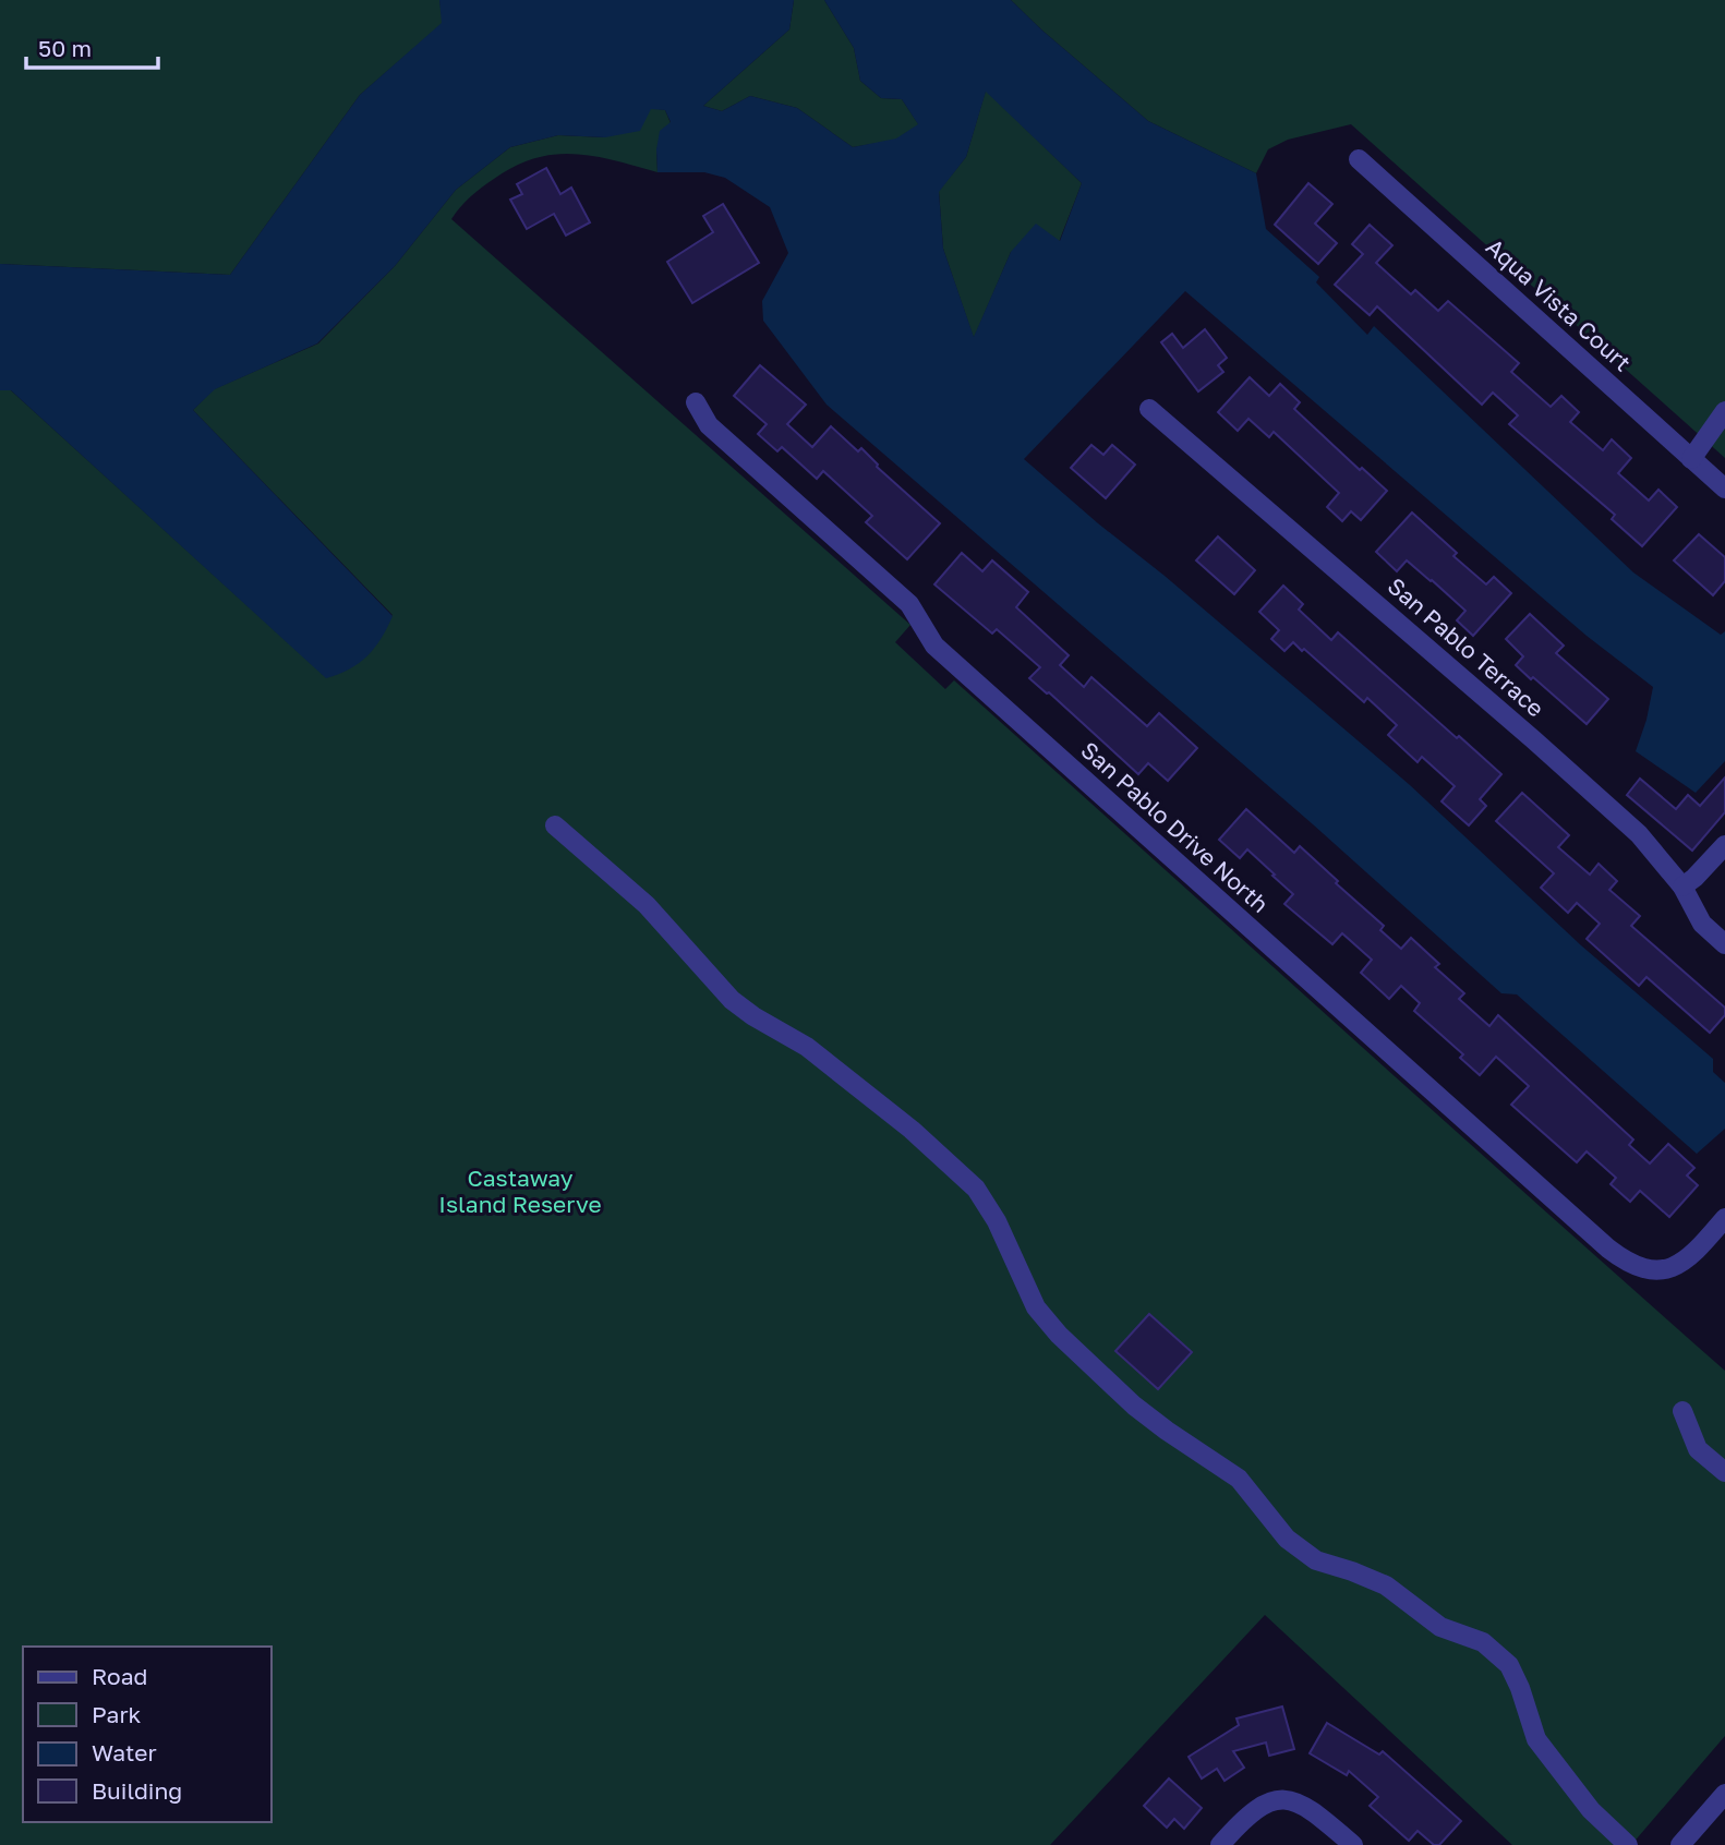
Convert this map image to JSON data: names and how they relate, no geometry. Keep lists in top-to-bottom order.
{
  "streets": {
    "street": ["Aqua Vista Court", "San Pablo Terrace", "San Pablo Drive North"]
  },
  "parks": ["Castaway Island Reserve"],
  "legend": [
    "Road",
    "Park",
    "Water",
    "Building"
  ],
  "scale_bar": "50 m"
}
